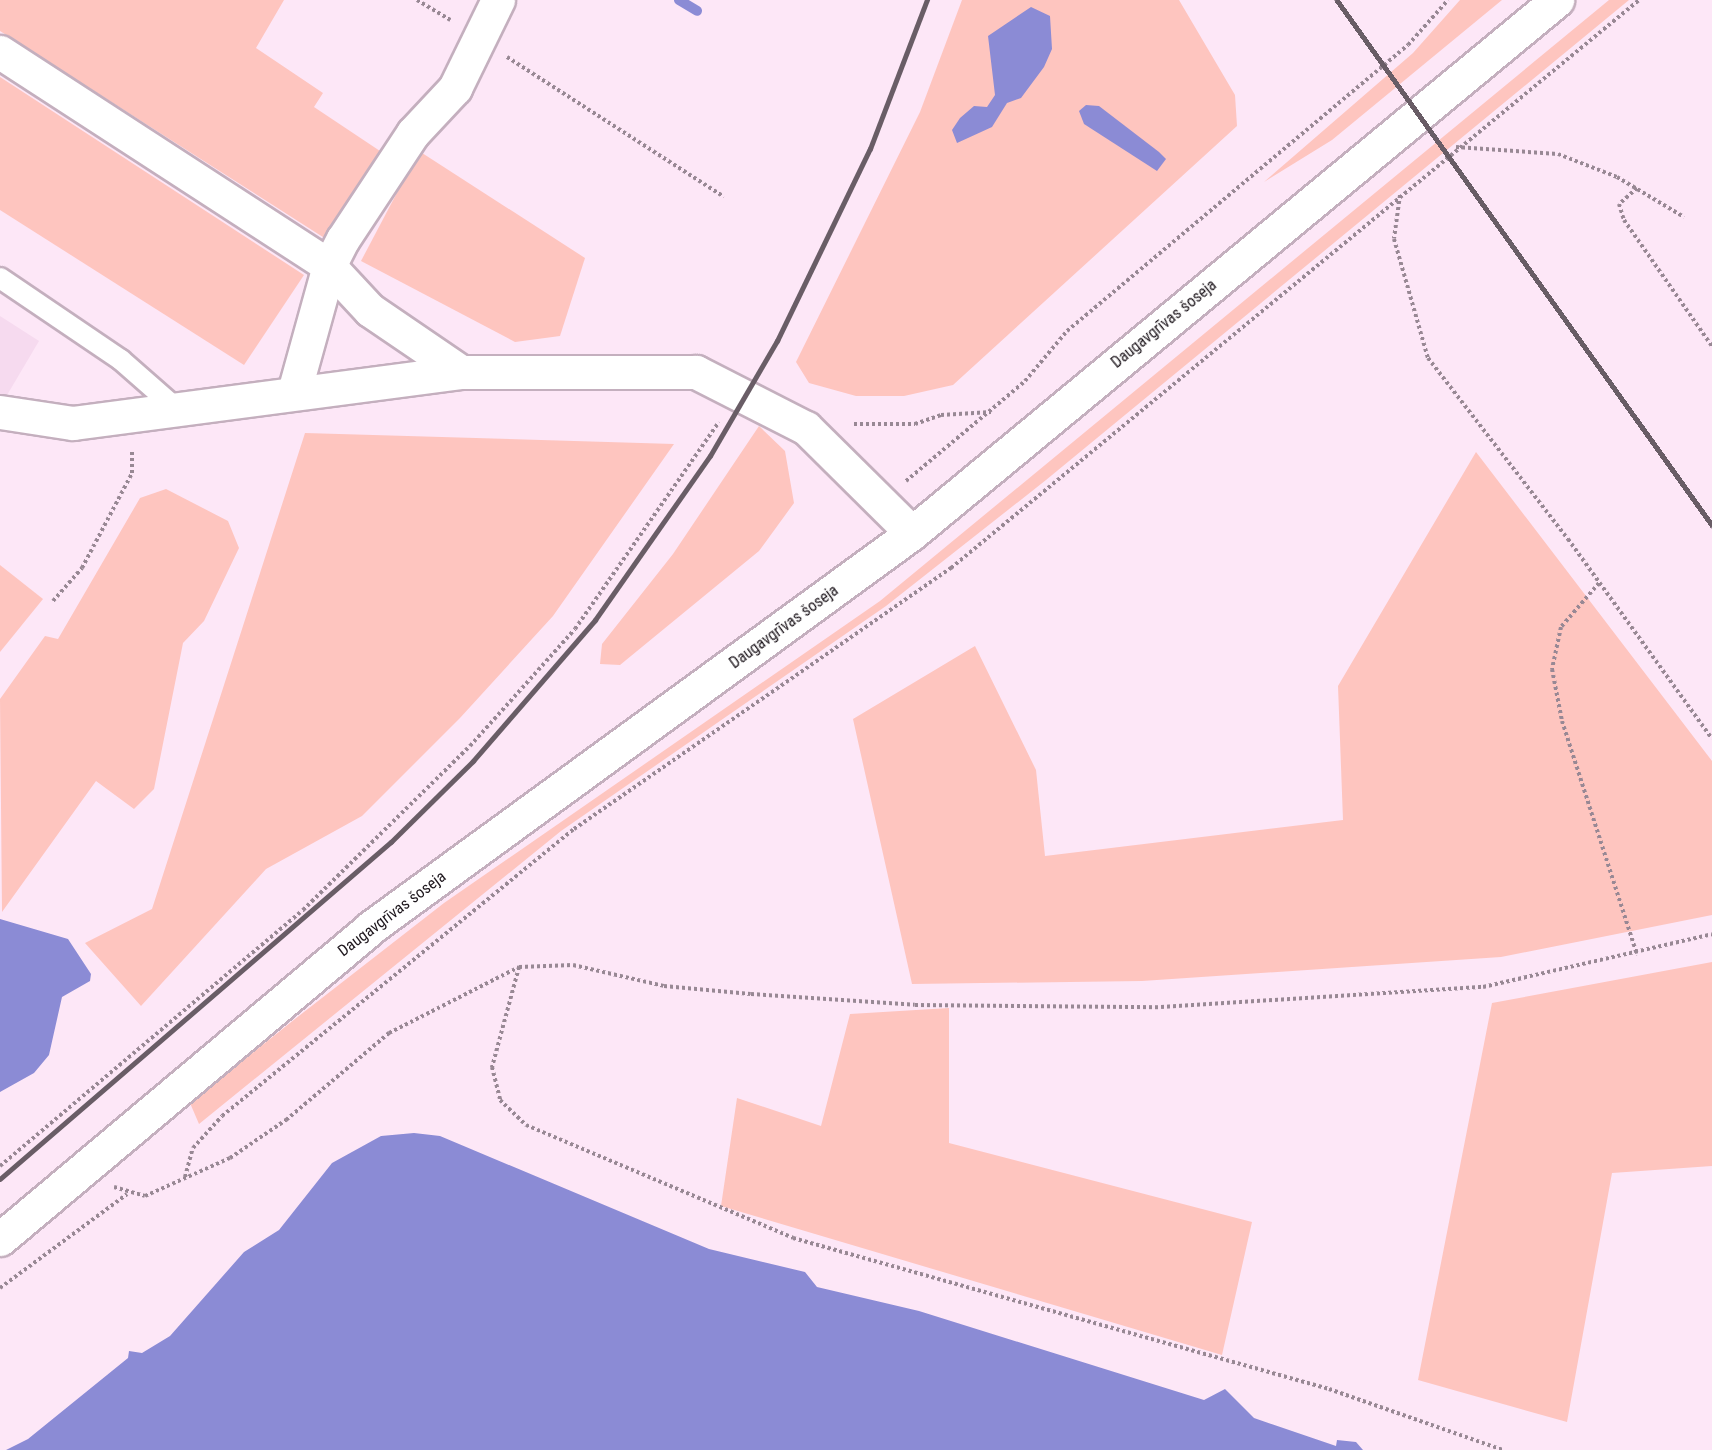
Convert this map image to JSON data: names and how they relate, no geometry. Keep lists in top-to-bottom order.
{
  "streets": {
    "street": ["Daugavgrīvas šoseja"]
  }
}
